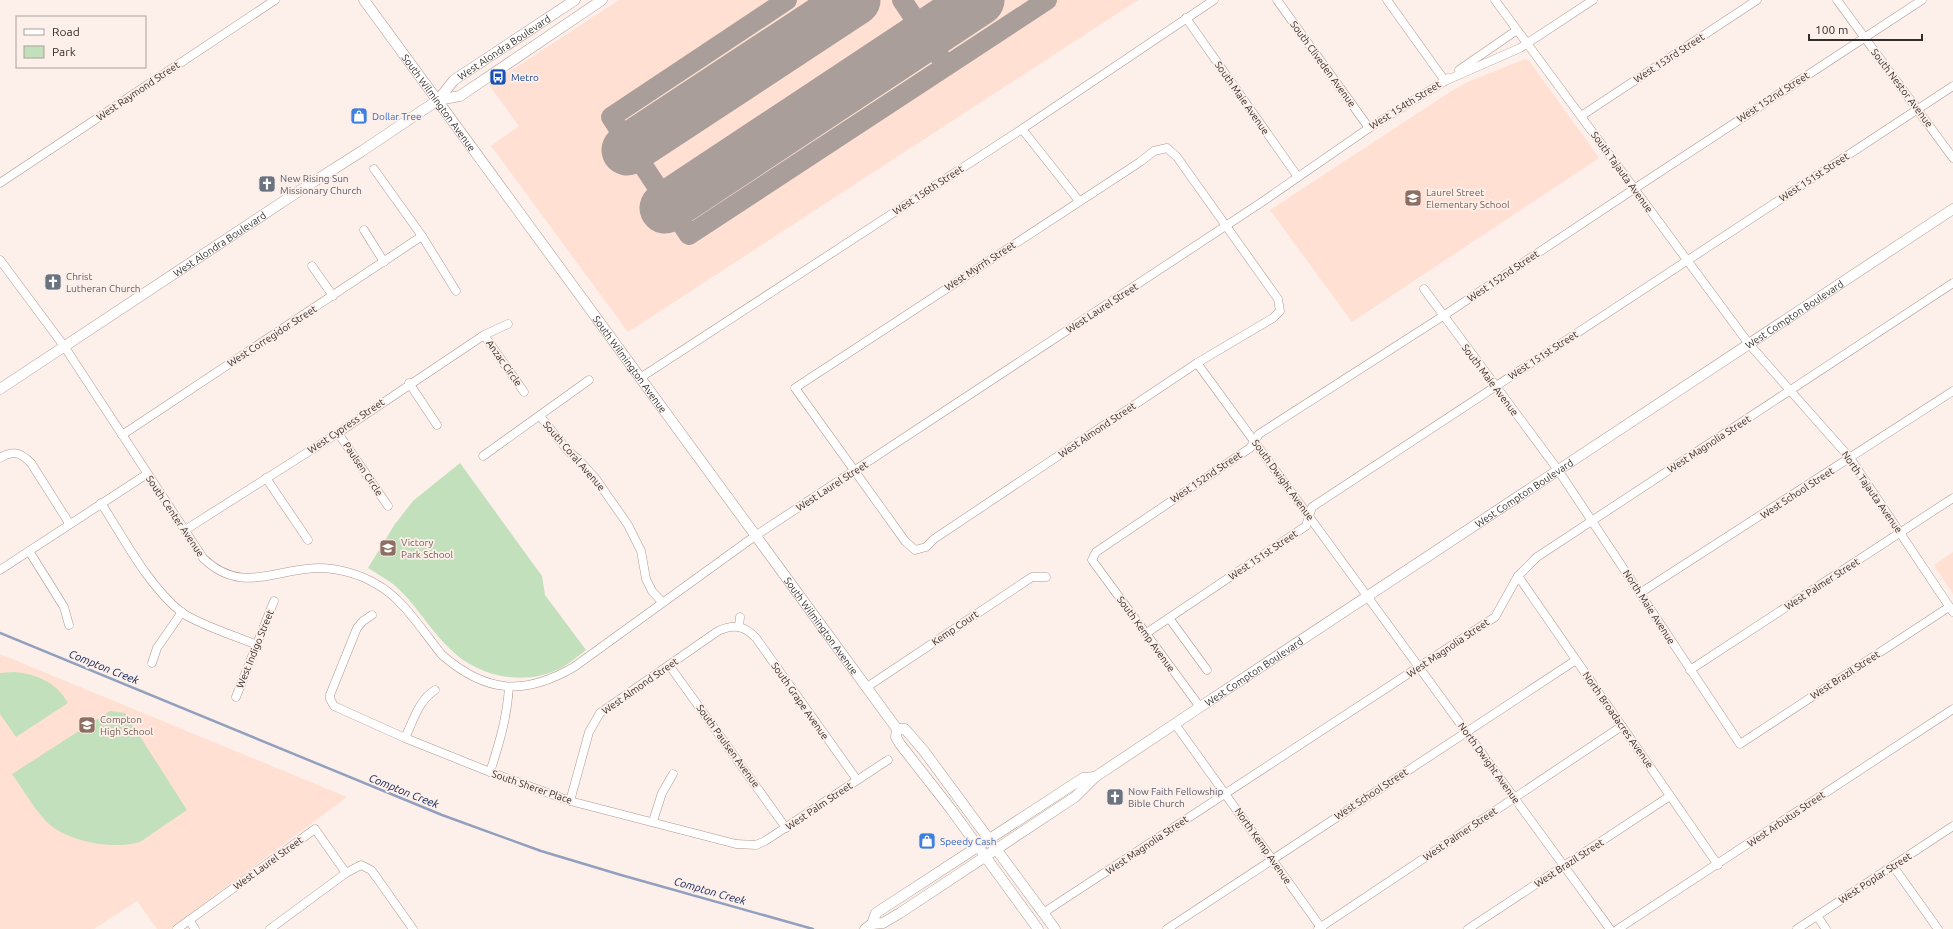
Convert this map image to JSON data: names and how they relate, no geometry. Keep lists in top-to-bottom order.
{
  "streets": {
    "main road": ["West Alondra Boulevard", "South Wilmington Avenue", "West Compton Boulevard"],
    "street": [
      "West 153rd Street",
      "South Cliveden Avenue",
      "South Nestor Avenue",
      "West Raymond Street",
      "West 152nd Street",
      "South Maie Avenue",
      "West 154th Street",
      "South Tajauta Avenue",
      "West 151st Street",
      "West 156th Street",
      "West Myrrh Street",
      "West Laurel Street",
      "West Corregidor Street",
      "Anzac Circle",
      "West Cypress Street",
      "West Almond Street",
      "West Magnolia Street",
      "South Coral Avenue",
      "Paulsen Circle",
      "South Dwight Avenue",
      "North Tajauta Avenue",
      "West School Street",
      "South Center Avenue",
      "West Palmer Street",
      "North Maie Avenue",
      "Kemp Court",
      "South Kemp Avenue",
      "West Indigo Street",
      "West Brazil Street",
      "South Grape Avenue",
      "North Broadacres Avenue",
      "South Paulsen Avenue",
      "North Dwight Avenue",
      "South Sherer Place",
      "West Palm Street",
      "West Arbutus Street",
      "North Kemp Avenue",
      "West Poplar Street"
    ]
  },
  "crossings": [
    ["West Alondra Boulevard", "South Wilmington Avenue"],
    ["West Alondra Boulevard", "South Center Avenue"],
    ["West 153rd Street", "South Tajauta Avenue"],
    ["South Cliveden Avenue", "West 154th Street"],
    ["South Nestor Avenue", "West 152nd Street"],
    ["South Nestor Avenue", "West 151st Street"],
    ["West 152nd Street", "South Maie Avenue"],
    ["West 152nd Street", "South Tajauta Avenue"],
    ["West 152nd Street", "South Dwight Avenue"],
    ["West 152nd Street", "South Kemp Avenue"],
    ["South Maie Avenue", "West 154th Street"],
    ["South Maie Avenue", "West 151st Street"],
    ["South Maie Avenue", "West 156th Street"],
    ["South Maie Avenue", "West Compton Boulevard"],
    ["South Maie Avenue", "North Maie Avenue"],
    ["South Wilmington Avenue", "West 156th Street"],
    ["South Wilmington Avenue", "West Laurel Street"],
    ["South Wilmington Avenue", "West Compton Boulevard"],
    ["South Wilmington Avenue", "West Magnolia Street"],
    ["South Wilmington Avenue", "Kemp Court"],
    ["West 154th Street", "South Tajauta Avenue"],
    ["West 154th Street", "West Myrrh Street"],
    ["West 154th Street", "West Laurel Street"],
    ["West 154th Street", "West Almond Street"],
    ["South Tajauta Avenue", "West 151st Street"],
    ["South Tajauta Avenue", "West Compton Boulevard"],
    ["South Tajauta Avenue", "North Tajauta Avenue"],
    ["West 151st Street", "South Dwight Avenue"],
    ["West 151st Street", "South Kemp Avenue"],
    ["West Myrrh Street", "West Laurel Street"],
    ["West Myrrh Street", "West Almond Street"],
    ["West Laurel Street", "West Almond Street"],
    ["West Laurel Street", "South Coral Avenue"],
    ["West Laurel Street", "South Center Avenue"],
    ["West Compton Boulevard", "South Dwight Avenue"],
    ["West Compton Boulevard", "North Tajauta Avenue"],
    ["West Compton Boulevard", "North Maie Avenue"],
    ["West Compton Boulevard", "South Kemp Avenue"],
    ["West Compton Boulevard", "North Dwight Avenue"],
    ["West Compton Boulevard", "North Kemp Avenue"],
    ["West Corregidor Street", "South Center Avenue"],
    ["Anzac Circle", "West Cypress Street"],
    ["West Cypress Street", "Paulsen Circle"],
    ["West Cypress Street", "South Center Avenue"],
    ["West Almond Street", "South Dwight Avenue"],
    ["West Almond Street", "South Grape Avenue"],
    ["West Almond Street", "South Paulsen Avenue"],
    ["West Almond Street", "South Sherer Place"],
    ["West Magnolia Street", "North Tajauta Avenue"],
    ["West Magnolia Street", "North Maie Avenue"],
    ["West Magnolia Street", "North Broadacres Avenue"],
    ["West Magnolia Street", "North Dwight Avenue"],
    ["West Magnolia Street", "North Kemp Avenue"],
    ["South Dwight Avenue", "North Dwight Avenue"],
    ["North Tajauta Avenue", "West School Street"],
    ["North Tajauta Avenue", "West Palmer Street"],
    ["North Tajauta Avenue", "West Brazil Street"],
    ["West School Street", "North Maie Avenue"],
    ["West School Street", "North Broadacres Avenue"],
    ["West School Street", "North Dwight Avenue"],
    ["West School Street", "North Kemp Avenue"],
    ["West Palmer Street", "North Maie Avenue"],
    ["West Palmer Street", "North Broadacres Avenue"],
    ["West Palmer Street", "North Dwight Avenue"],
    ["West Palmer Street", "North Kemp Avenue"],
    ["North Maie Avenue", "West Brazil Street"],
    ["West Brazil Street", "North Broadacres Avenue"],
    ["West Brazil Street", "North Dwight Avenue"],
    ["South Grape Avenue", "West Palm Street"],
    ["North Broadacres Avenue", "West Arbutus Street"],
    ["South Paulsen Avenue", "West Palm Street"],
    ["South Sherer Place", "West Palm Street"]
  ],
  "water": ["Compton Creek"],
  "places": {
    "bus stop": ["Metro"],
    "shop": ["Dollar Tree", "Speedy Cash"],
    "church": ["New Rising Sun Missionary Church", "Christ Lutheran Church", "Now Faith Fellowship Bible Church"],
    "school or university": ["Laurel Street Elementary School", "Victory Park School", "Compton High School"]
  },
  "legend": ["Road", "Park"],
  "scale_bar": "100 m"
}
